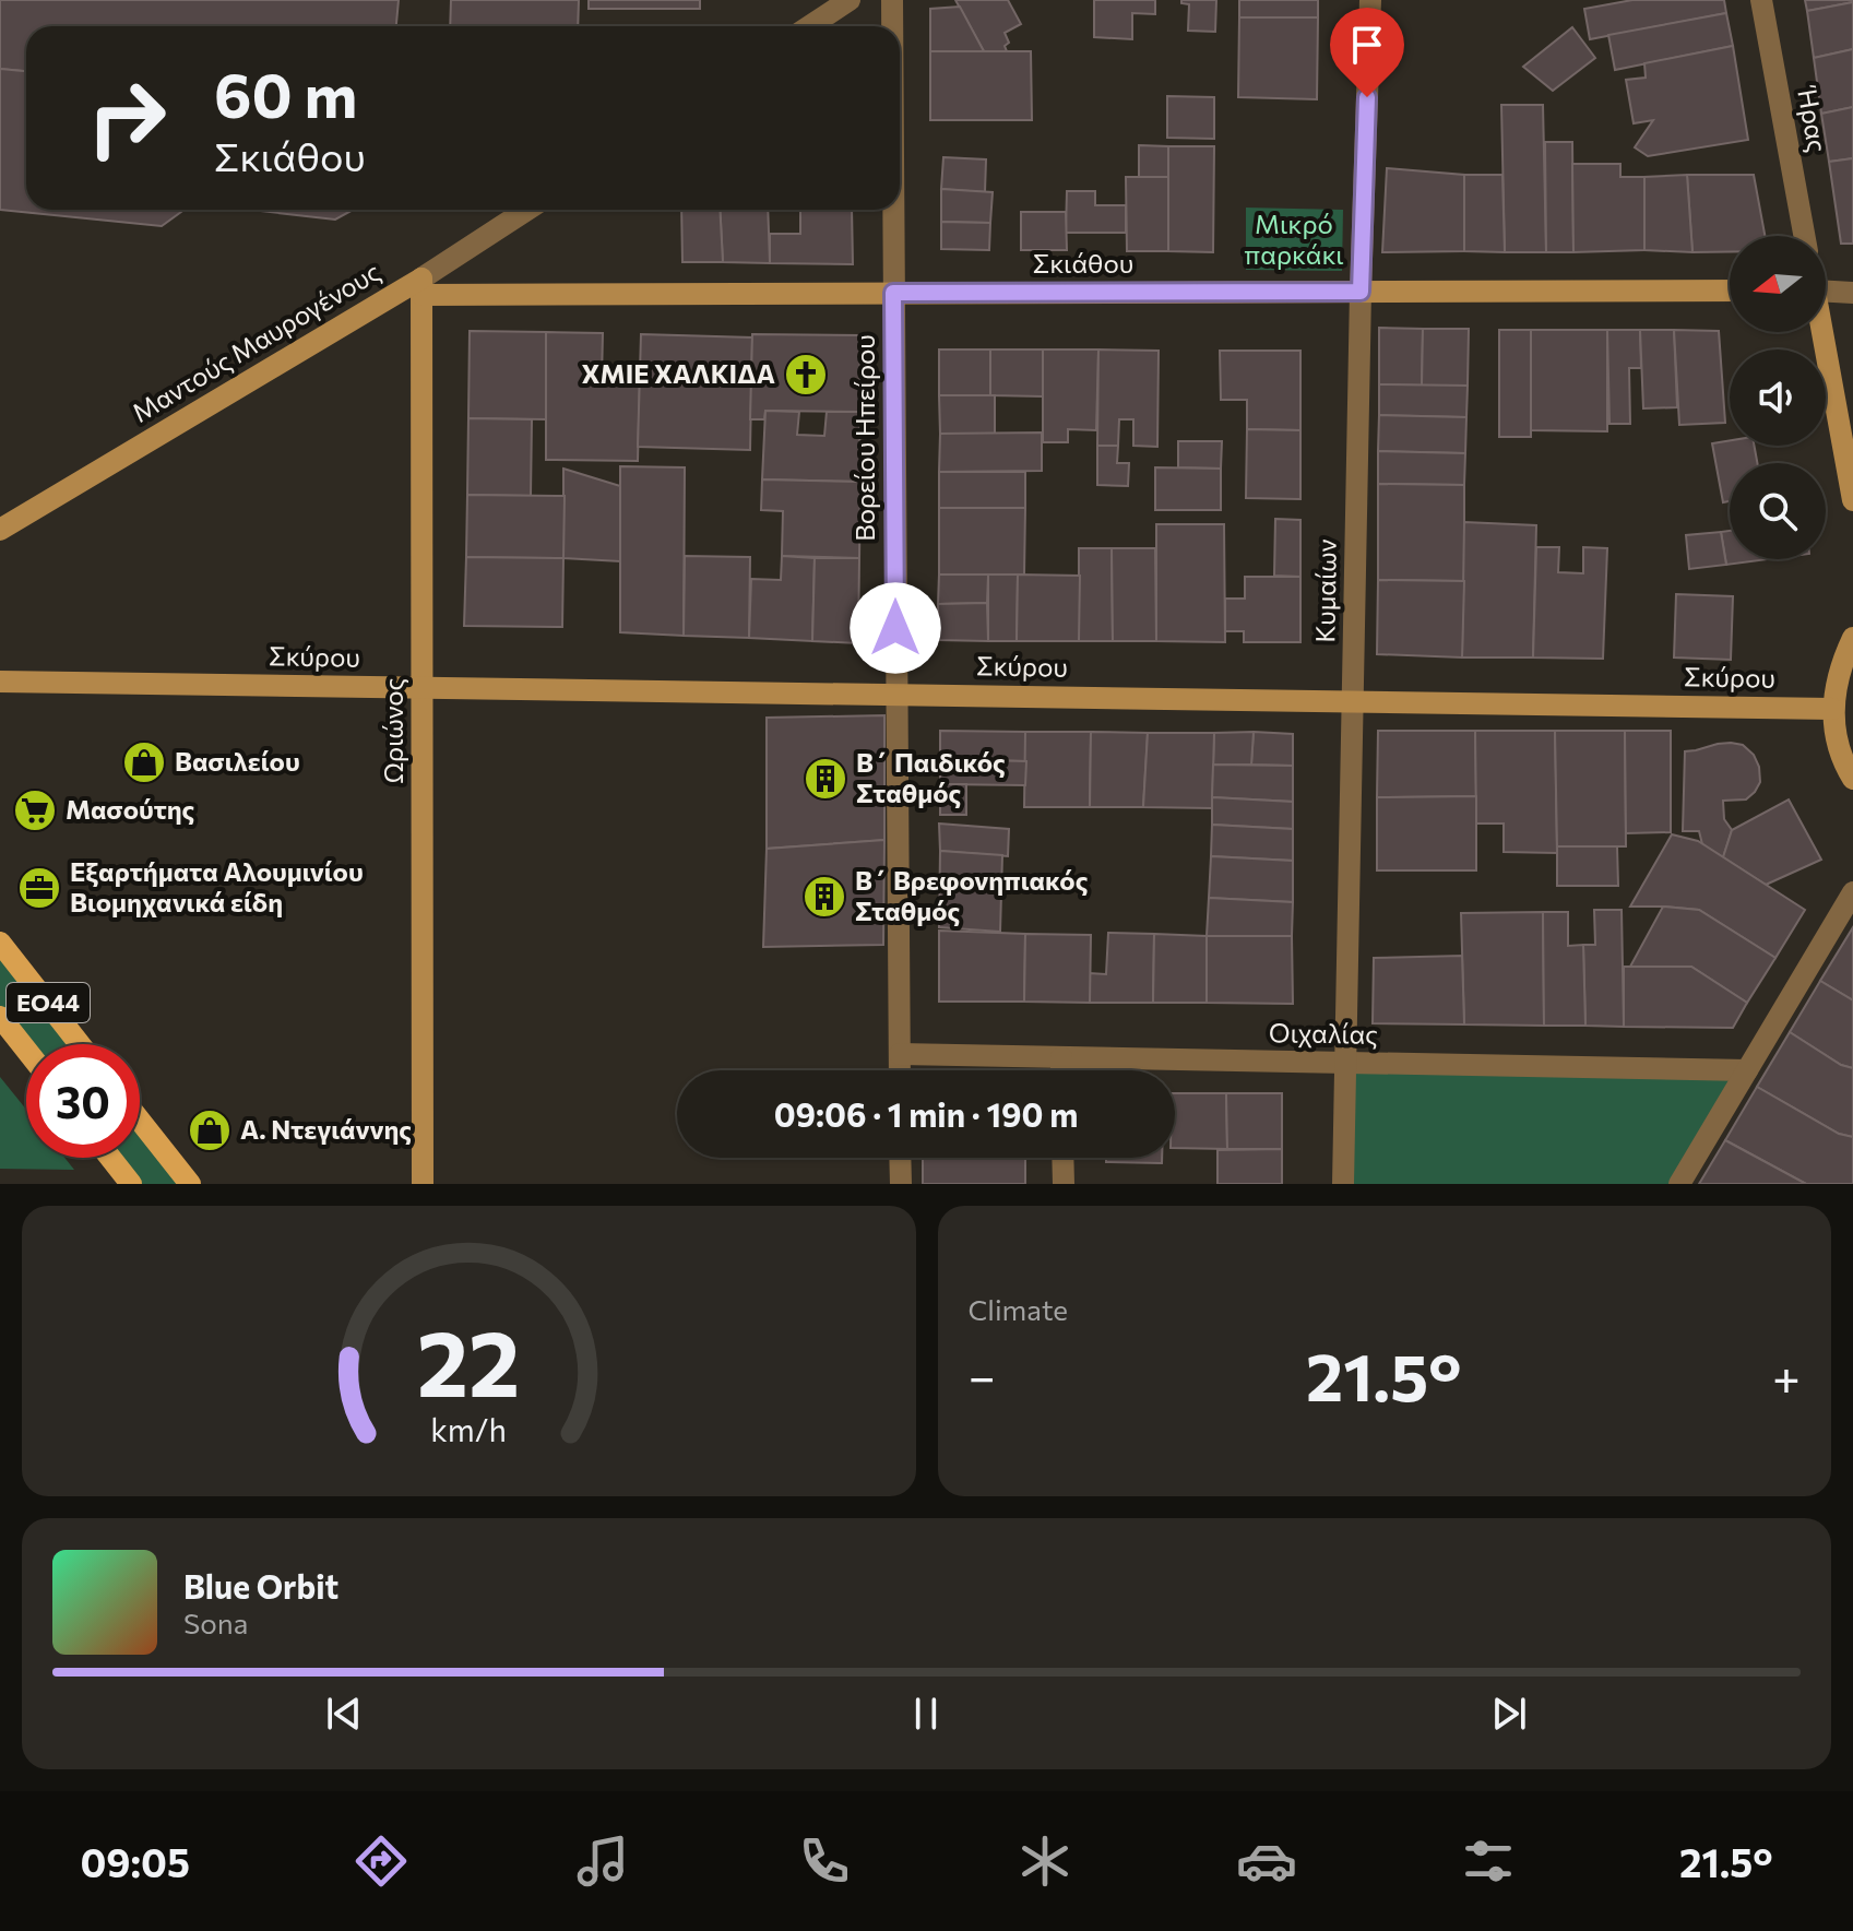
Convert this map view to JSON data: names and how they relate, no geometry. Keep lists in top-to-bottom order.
{
  "streets": {
    "main road": ["ΕΟ44"],
    "street": [
      "Ήρας",
      "Σκιάθου",
      "Μαντούς Μαυρογένους",
      "Βορείου Ηπείρου",
      "Κυμαίων",
      "Σκύρου",
      "Ωριώνος",
      "Οιχαλίας"
    ]
  },
  "crossings": [
    ["Σκιάθου", "Μαντούς Μαυρογένους"],
    ["Σκιάθου", "Βορείου Ηπείρου"],
    ["Σκιάθου", "Κυμαίων"],
    ["Σκιάθου", "Ωριώνος"],
    ["Μαντούς Μαυρογένους", "Ωριώνος"],
    ["Βορείου Ηπείρου", "Σκύρου"],
    ["Βορείου Ηπείρου", "Οιχαλίας"],
    ["Κυμαίων", "Σκύρου"],
    ["Κυμαίων", "Οιχαλίας"],
    ["Σκύρου", "Ωριώνος"]
  ],
  "parks": ["Μικρό παρκάκι"],
  "places": {
    "church": ["ΧΜΙΕ ΧΑΛΚΙΔΑ"],
    "shop": ["Βασιλείου", "Α. Ντεγιάννης"],
    "building": ["Β΄ Παιδικός Σταθμός", "Β΄ Βρεφονηπιακός Σταθμός"],
    "supermarket": ["Μασούτης"],
    "office": ["Εξαρτήματα Αλουμινίου Βιομηχανικά είδη"]
  },
  "north": "left",
  "page": {
    "turn": ["60 m", "Σκιάθου"],
    "limit": "30",
    "trip": "09:06 · 1 min · 190 m",
    "tile": "Climate",
    "heat": ["−", "21.5°", "+"],
    "song": ["Blue Orbit", "Sona"],
    "tabs": ["09:05", "21.5°"],
    "gauge": ["22", "km/h"]
  }
}
